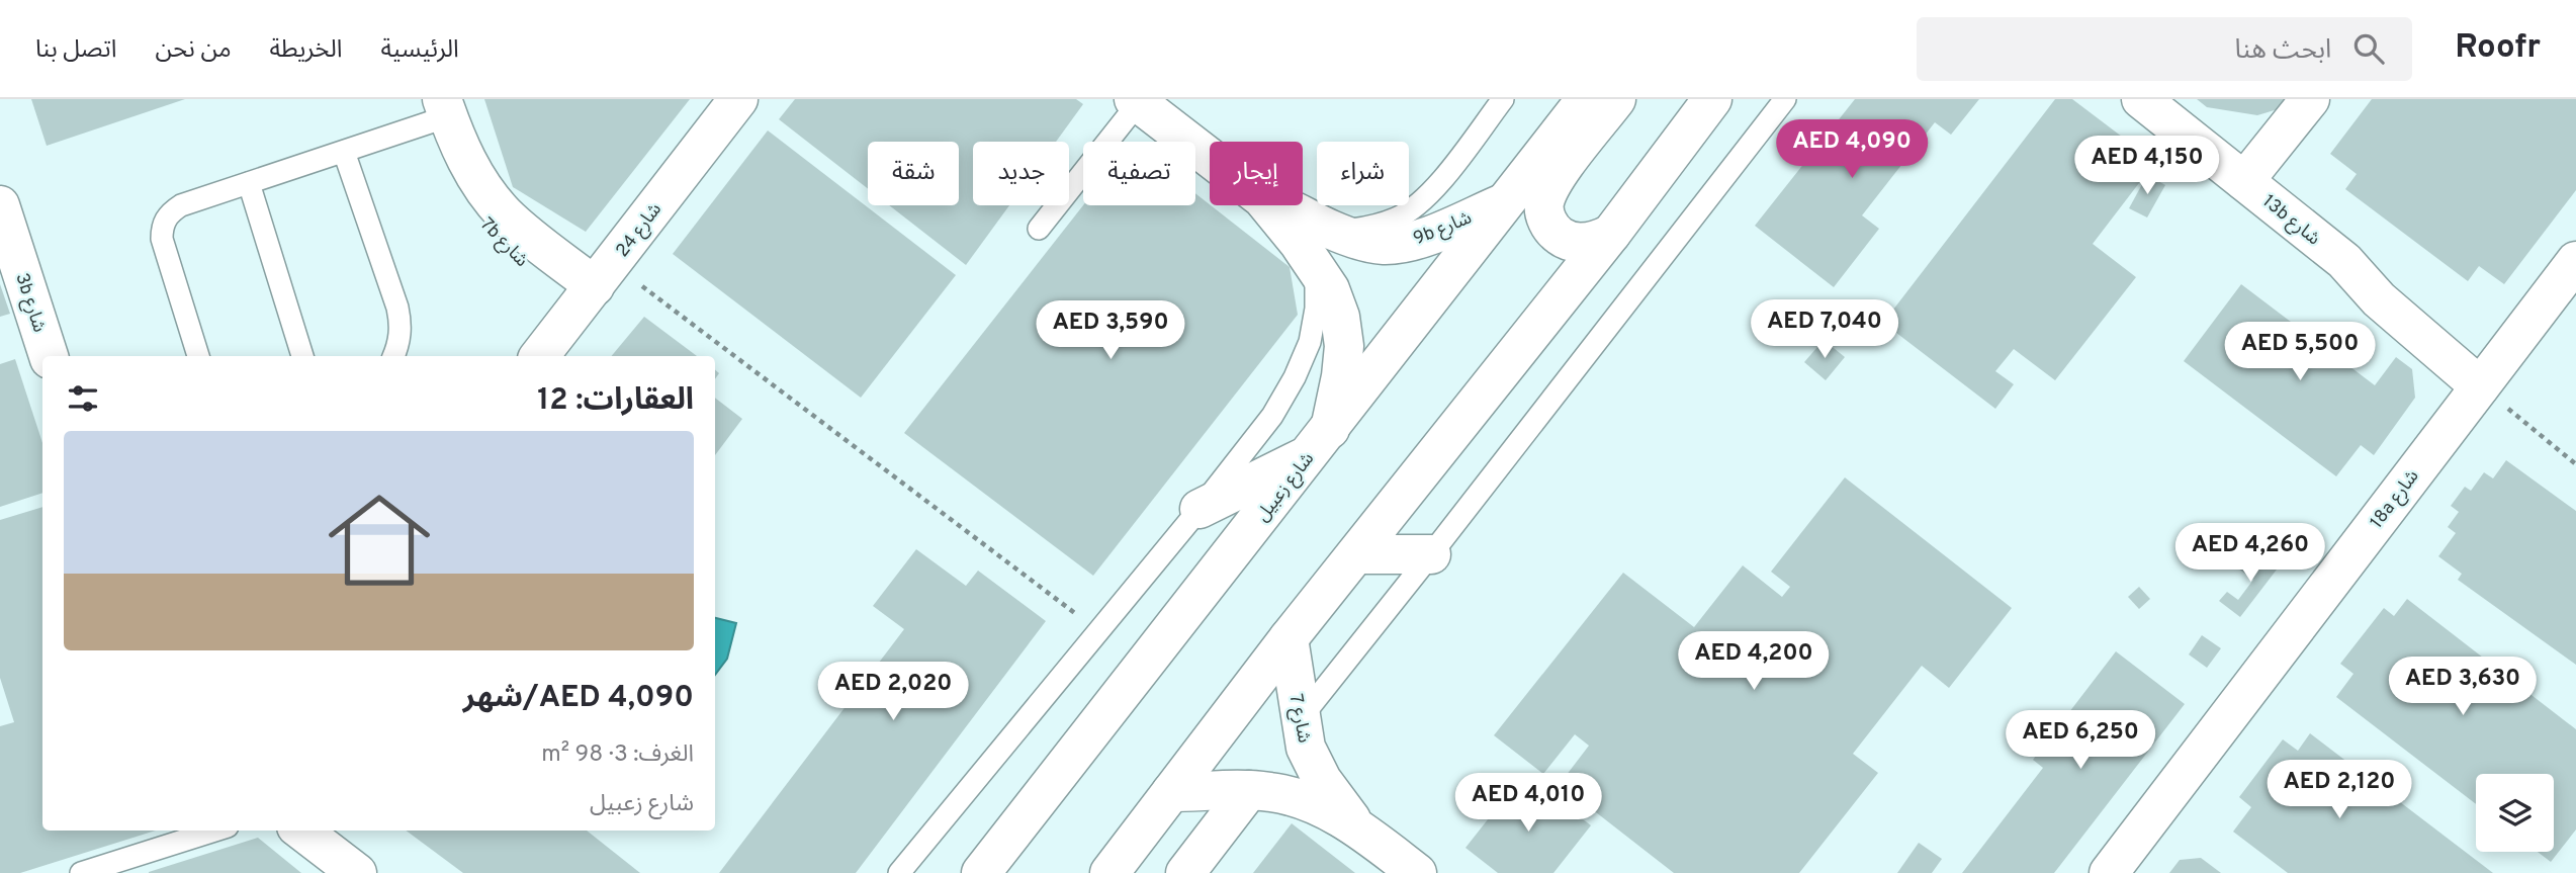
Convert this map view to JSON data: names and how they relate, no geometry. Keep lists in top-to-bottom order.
{
  "streets": {
    "street": [
      "13b شارع",
      "9b شارع",
      "شارع 24",
      "7b شارع",
      "3b شارع",
      "شارع زعبيل",
      "18a شارع",
      "شارع 7"
    ]
  },
  "crossings": [
    ["13b شارع", "18a شارع"],
    ["9b شارع", "شارع زعبيل"],
    ["شارع 24", "7b شارع"]
  ],
  "page": {
    "header": "Roofr",
    "search": "ابحث هنا",
    "nav": [
      "الرئيسية",
      "الخريطة",
      "من نحن",
      "اتصل بنا"
    ],
    "price": [
      "AED 4,090",
      "AED 4,150",
      "AED 7,040",
      "AED 3,590",
      "AED 5,500",
      "AED 4,260",
      "AED 4,200",
      "AED 3,630",
      "AED 2,020",
      "AED 6,250",
      "AED 2,120",
      "AED 4,010"
    ],
    "chip": [
      "شراء",
      "إيجار",
      "تصفية",
      "جديد",
      "شقة"
    ],
    "heading": "العقارات: 12",
    "list": [
      {
        "name": "AED 4,090/شهر",
        "note": "الغرف: 3 · 98 m² · شارع زعبيل"
      }
    ]
  }
}
